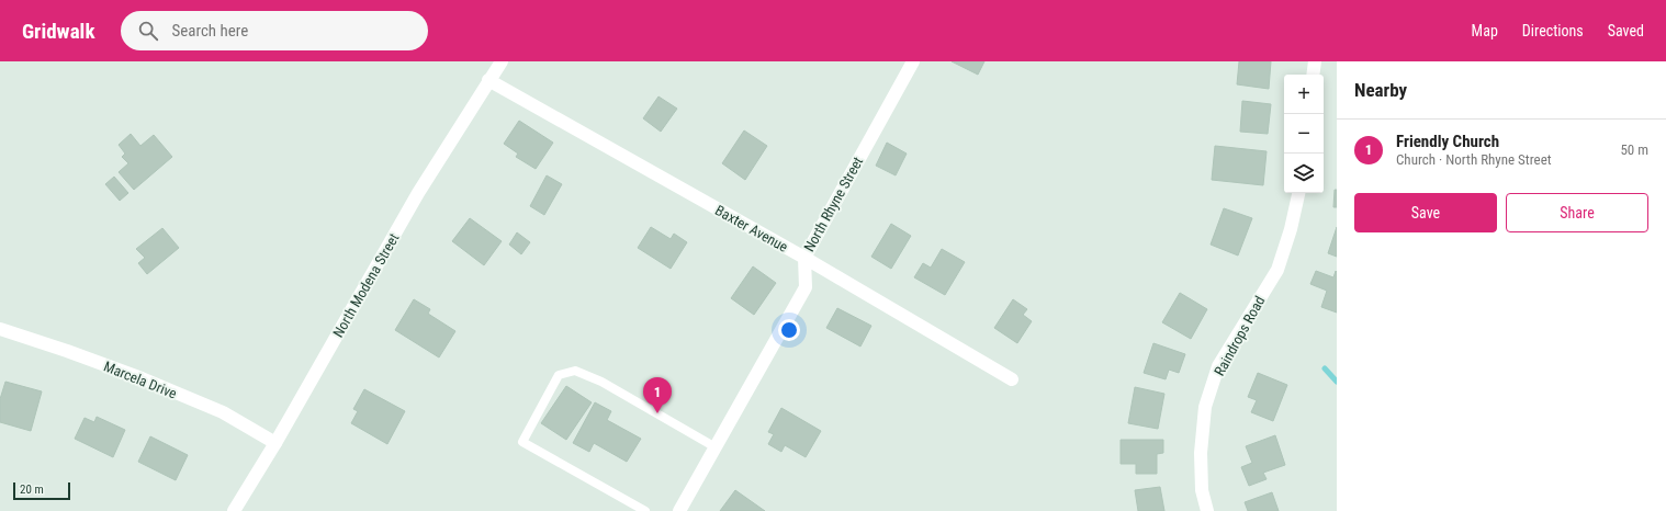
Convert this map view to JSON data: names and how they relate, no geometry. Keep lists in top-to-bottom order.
{
  "streets": {
    "street": [
      "North Rhyne Street",
      "Baxter Avenue",
      "North Modena Street",
      "Raindrops Road",
      "Marcela Drive"
    ]
  },
  "crossings": [
    ["North Rhyne Street", "Baxter Avenue"],
    ["Baxter Avenue", "North Modena Street"],
    ["North Modena Street", "Marcela Drive"]
  ],
  "scale_bar": "20 m",
  "page": {
    "header": "Gridwalk",
    "search": "Search here",
    "nav": ["Map", "Directions", "Saved"],
    "heading": "Nearby",
    "map_buttons": ["+", "−"],
    "list": [
      {
        "mark": "1",
        "name": "Friendly Church",
        "note": "Church · North Rhyne Street",
        "value": "50 m"
      }
    ],
    "buttons": ["Save", "Share"],
    "pins": "1",
    "scale": "20 m"
  }
}
